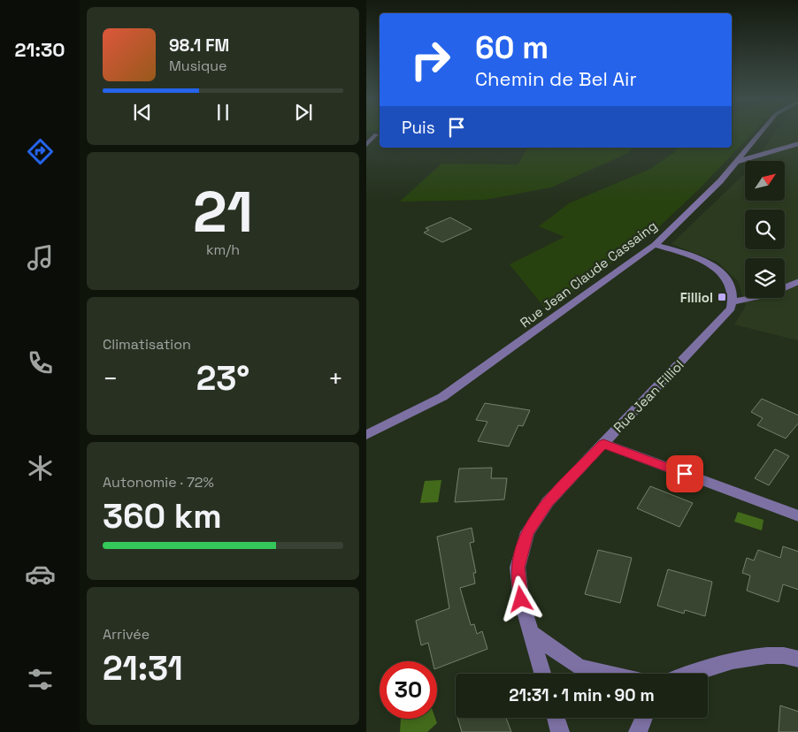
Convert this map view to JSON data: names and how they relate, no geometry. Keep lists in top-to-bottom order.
{
  "streets": {
    "street": ["Rue Jean Claude Cassaing", "Rue Jean Filliol"]
  },
  "places": {
    "transit": ["Filliol"]
  },
  "north": "top right",
  "page": {
    "tabs": "21:30",
    "turn": ["60 m", "Chemin de Bel Air"],
    "song": ["98.1 FM", "Musique"],
    "then": "Puis",
    "tile": [
      ["21", "km/h"],
      "Climatisation",
      ["Autonomie · 72%", "360 km"],
      ["Arrivée", "21:31"]
    ],
    "heat": ["−", "23°", "+"],
    "limit": "30",
    "trip": "21:31 · 1 min · 90 m"
  }
}
